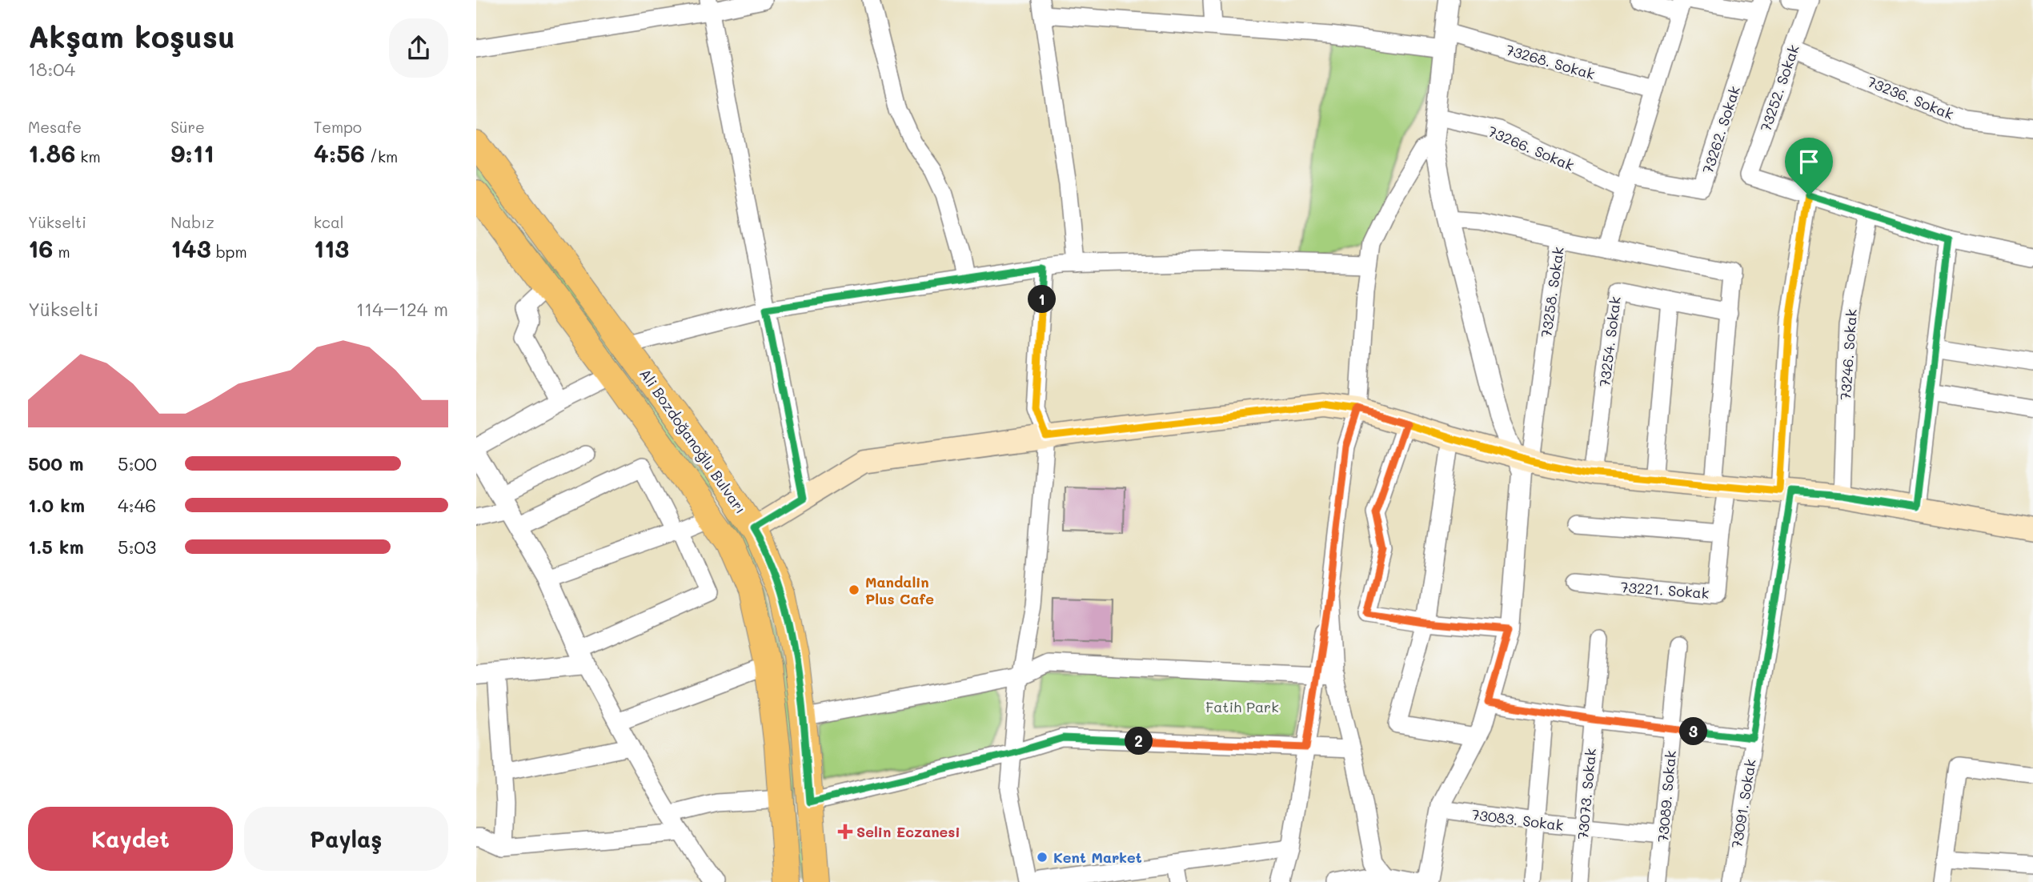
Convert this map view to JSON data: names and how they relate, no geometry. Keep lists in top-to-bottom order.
{
  "streets": {
    "main road": ["Ali Bozdoğanoğlu Bulvarı"],
    "street": [
      "73268. Sokak",
      "73252. Sokak",
      "73236. Sokak",
      "73262. Sokak",
      "73266. Sokak",
      "73258. Sokak",
      "73254. Sokak",
      "73246. Sokak",
      "73221. Sokak",
      "73073. Sokak",
      "73089. Sokak",
      "73091. Sokak",
      "73083. Sokak"
    ]
  },
  "crossings": [
    ["73252. Sokak", "73236. Sokak"],
    ["73252. Sokak", "73091. Sokak"],
    ["73262. Sokak", "73266. Sokak"],
    ["73258. Sokak", "73254. Sokak"],
    ["73258. Sokak", "73221. Sokak"],
    ["73254. Sokak", "73221. Sokak"],
    ["73073. Sokak", "73083. Sokak"],
    ["73089. Sokak", "73083. Sokak"]
  ],
  "parks": ["Fatih Park"],
  "places": {
    "other": ["Mandalin Plus Cafe", "Kent Market"],
    "health": ["Selin Eczanesi"]
  },
  "page": {
    "heading": ["Akşam koşusu", "18:04"],
    "stats": [
      ["Mesafe", "1.86 km"],
      ["Süre", "9:11"],
      ["Tempo", "4:56 /km"],
      ["Yükselti", "16 m"],
      ["Nabız", "143 bpm"],
      ["kcal", "113"]
    ],
    "pins": ["1", "3", "2"],
    "chart": ["Yükselti", "114–124 m"],
    "list": [
      {
        "name": "500 m",
        "note": "5:00"
      },
      {
        "name": "1.0 km",
        "note": "4:46"
      },
      {
        "name": "1.5 km",
        "note": "5:03"
      }
    ],
    "buttons": ["Kaydet", "Paylaş"]
  }
}
